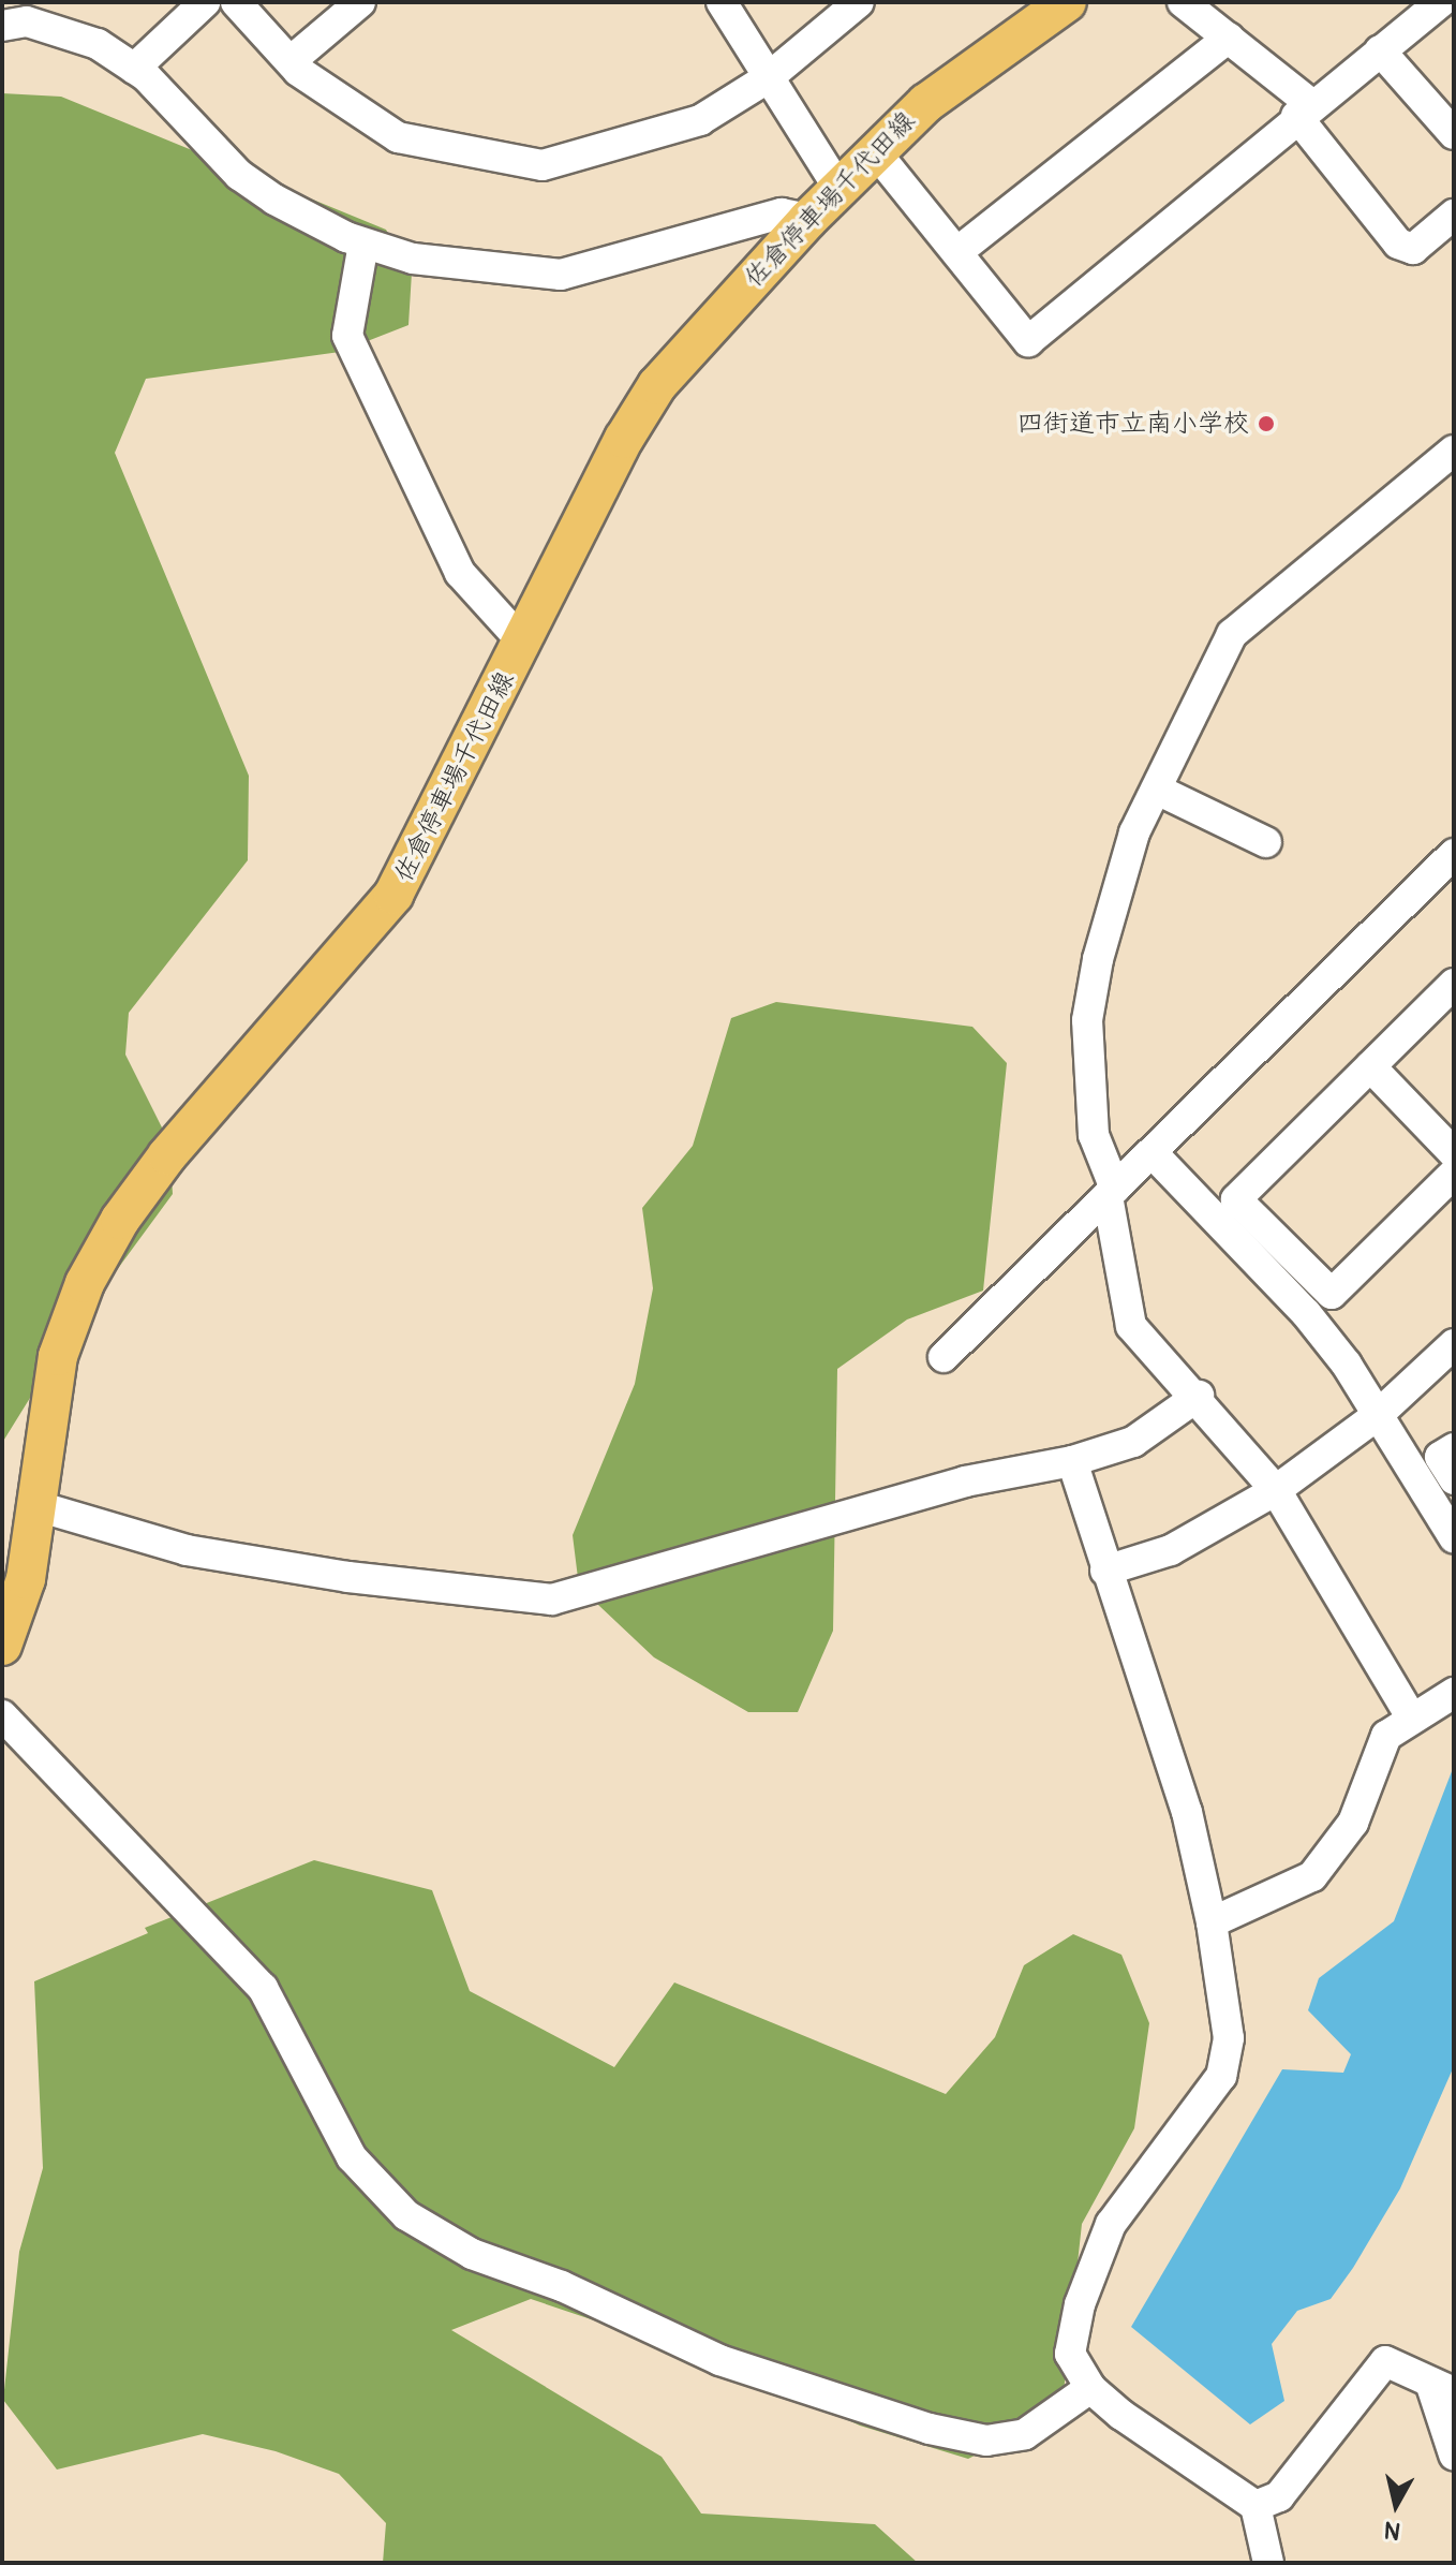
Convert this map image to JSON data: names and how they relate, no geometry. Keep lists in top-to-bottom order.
{
  "streets": {
    "main road": ["佐倉停車場千代田線"]
  },
  "places": ["四街道市立南小学校"],
  "north": "bottom"
}
